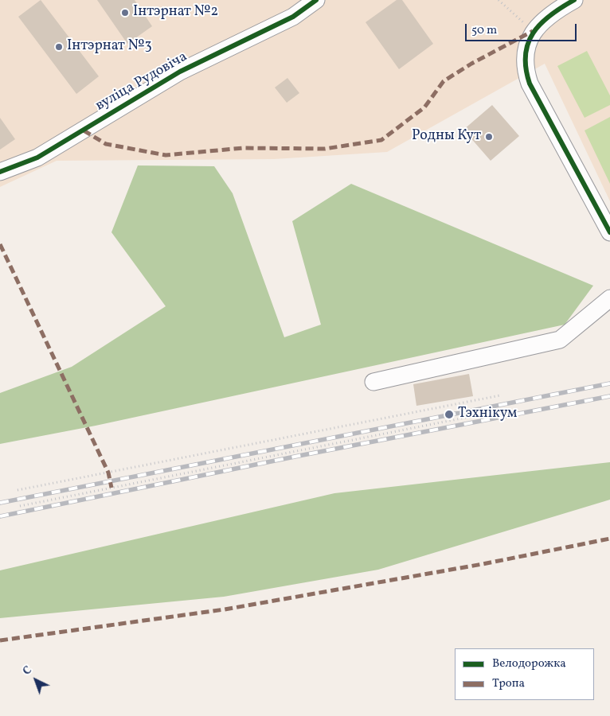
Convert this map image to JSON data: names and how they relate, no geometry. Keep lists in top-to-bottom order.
{
  "streets": {
    "street": ["вуліца Рудовіча"]
  },
  "places": [
    "Інтэрнат №2",
    "Інтэрнат №3",
    "Родны Кут",
    "Тэхнікум"
  ],
  "legend": ["Велодорожка", "Тропа"],
  "scale_bar": "50 m",
  "north": "top left"
}
